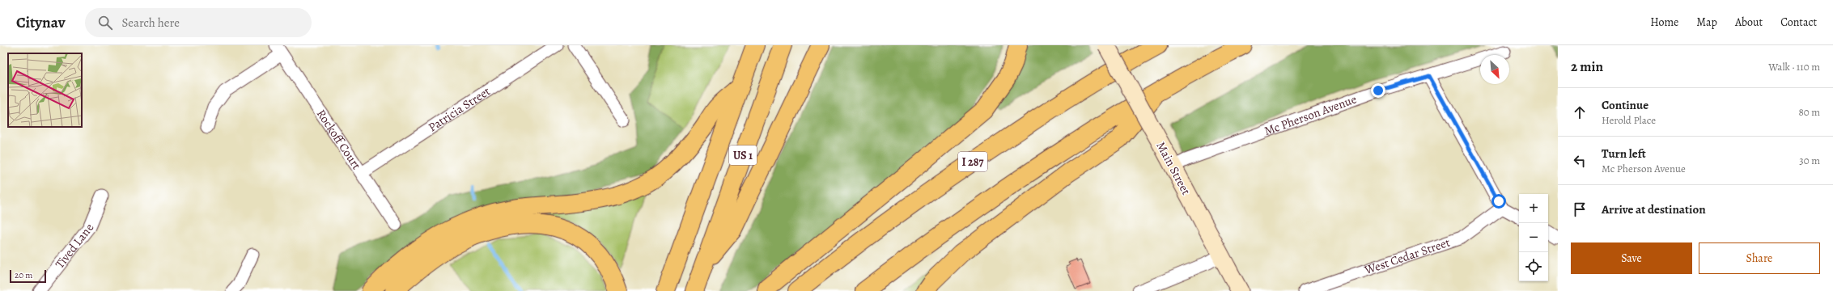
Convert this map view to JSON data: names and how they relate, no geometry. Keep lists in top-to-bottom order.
{
  "streets": {
    "highway": ["US 1", "I 287"],
    "main road": ["Main Street"],
    "street": [
      "Patricia Street",
      "Mc Pherson Avenue",
      "Rockoff Court",
      "Tived Lane",
      "West Cedar Street"
    ]
  },
  "crossings": [
    ["Patricia Street", "Rockoff Court"],
    ["Mc Pherson Avenue", "Main Street"]
  ],
  "scale_bar": "20 m",
  "north": "bottom right",
  "page": {
    "header": "Citynav",
    "search": "Search here",
    "nav": [
      "Home",
      "Map",
      "About",
      "Contact"
    ],
    "heading": ["2 min", "Walk · 110 m"],
    "list": [
      ["Continue", "Herold Place", "80 m"],
      ["Turn left", "Mc Pherson Avenue", "30 m"],
      "Arrive at destination"
    ],
    "map_buttons": ["+", "−"],
    "buttons": ["Save", "Share"],
    "scale": "20 m"
  }
}
